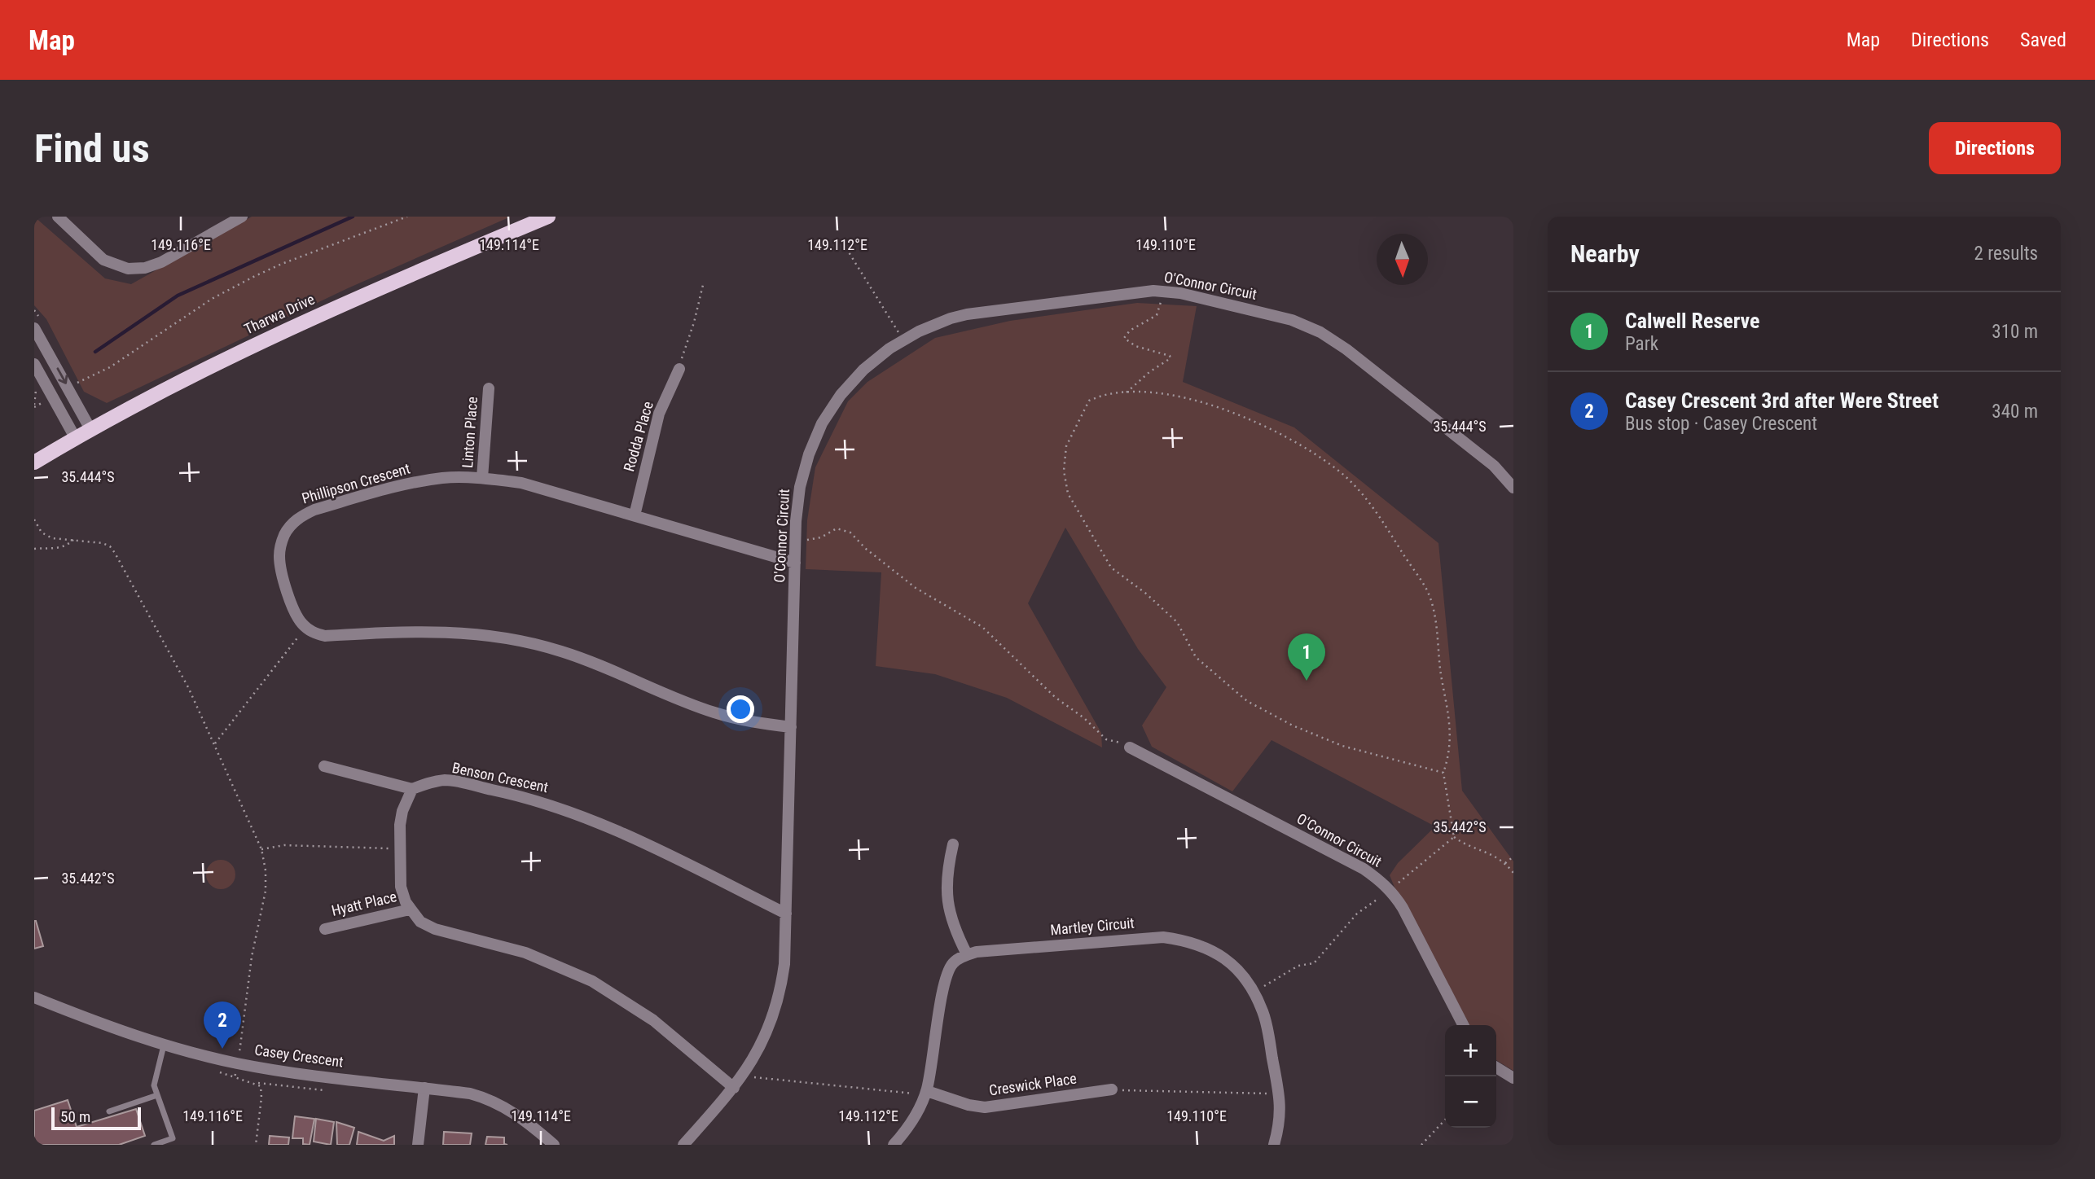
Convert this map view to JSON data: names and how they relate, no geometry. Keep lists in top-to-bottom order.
{
  "streets": {
    "main road": ["Tharwa Drive"],
    "street": [
      "O'Connor Circuit",
      "Linton Place",
      "Rodda Place",
      "Phillipson Crescent",
      "Benson Crescent",
      "Hyatt Place",
      "Martley Circuit",
      "Casey Crescent",
      "Creswick Place"
    ]
  },
  "crossings": [
    ["O'Connor Circuit", "Phillipson Crescent"],
    ["O'Connor Circuit", "Benson Crescent"],
    ["Linton Place", "Phillipson Crescent"],
    ["Rodda Place", "Phillipson Crescent"]
  ],
  "scale_bar": "50 m",
  "north": "bottom",
  "page": {
    "header": "Map",
    "nav": ["Map", "Directions", "Saved"],
    "buttons": "Directions",
    "title": "Find us",
    "heading": ["Nearby", "2 results"],
    "list": [
      {
        "mark": "1",
        "name": "Calwell Reserve",
        "note": "Park",
        "value": "310 m"
      },
      {
        "mark": "2",
        "name": "Casey Crescent 3rd after Were Street",
        "note": "Bus stop · Casey Crescent",
        "value": "340 m"
      }
    ],
    "pins": ["1", "2"],
    "map_buttons": ["+", "−"],
    "scale": "50 m"
  },
  "coordinates": [
    "149.116°E",
    "149.114°E",
    "149.112°E",
    "149.110°E",
    "35.444°S",
    "35.442°S"
  ]
}
